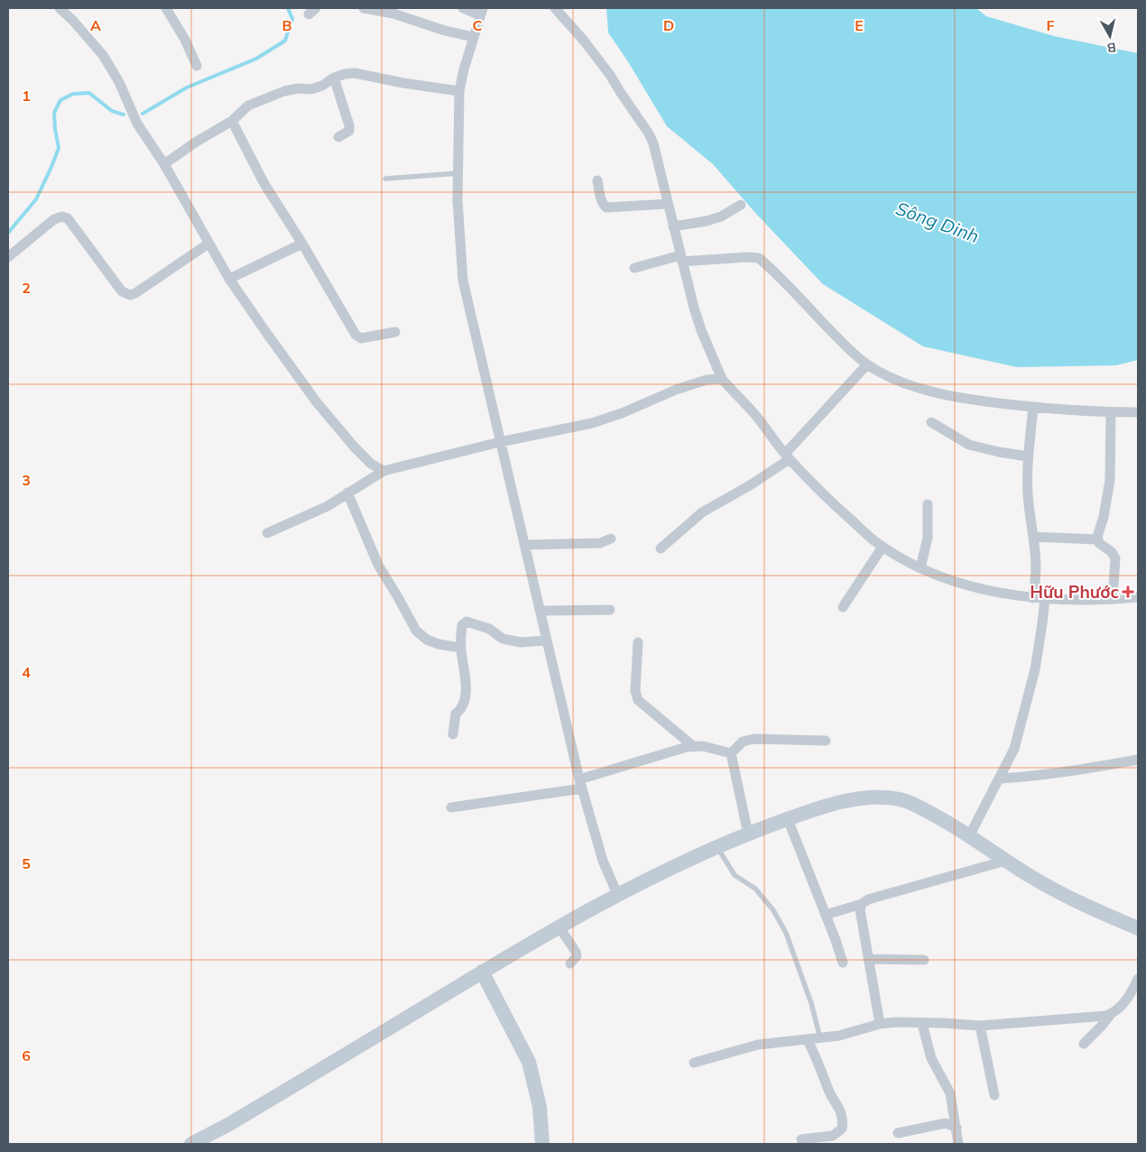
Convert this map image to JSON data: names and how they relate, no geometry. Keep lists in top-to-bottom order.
{
  "water": ["Sông Dinh"],
  "places": {
    "health": ["Hữu Phước"]
  },
  "north": "bottom",
  "grid": {
    "columns": [
      "A",
      "B",
      "C",
      "D",
      "E",
      "F"
    ],
    "rows": [
      "1",
      "2",
      "3",
      "4",
      "5",
      "6"
    ]
  }
}
